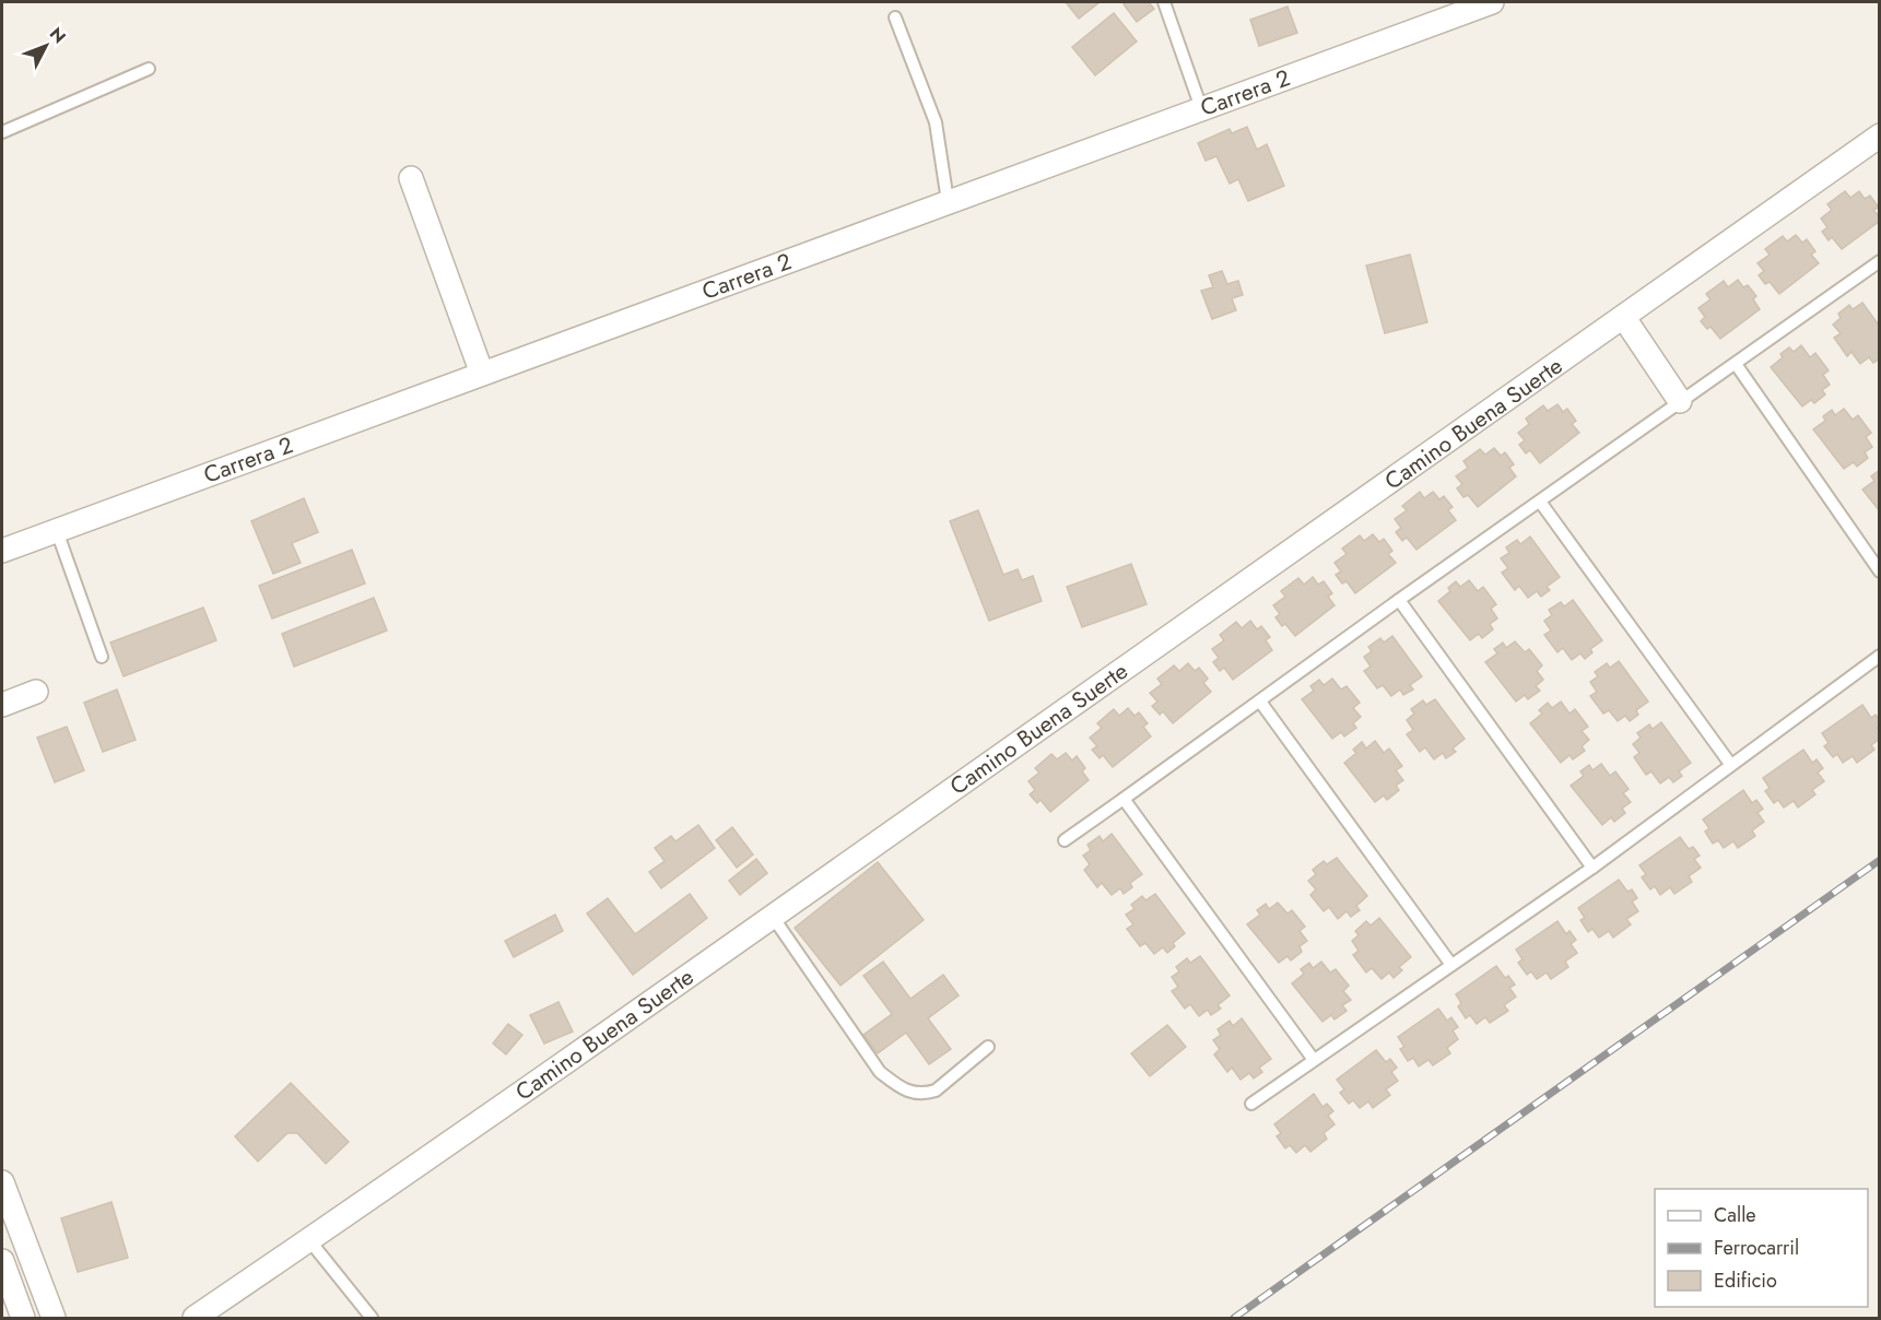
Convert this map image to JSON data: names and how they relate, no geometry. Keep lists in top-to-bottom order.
{
  "streets": {
    "street": ["Carrera 2", "Camino Buena Suerte"]
  },
  "legend": ["Calle", "Ferrocarril", "Edificio"],
  "north": "top right"
}
